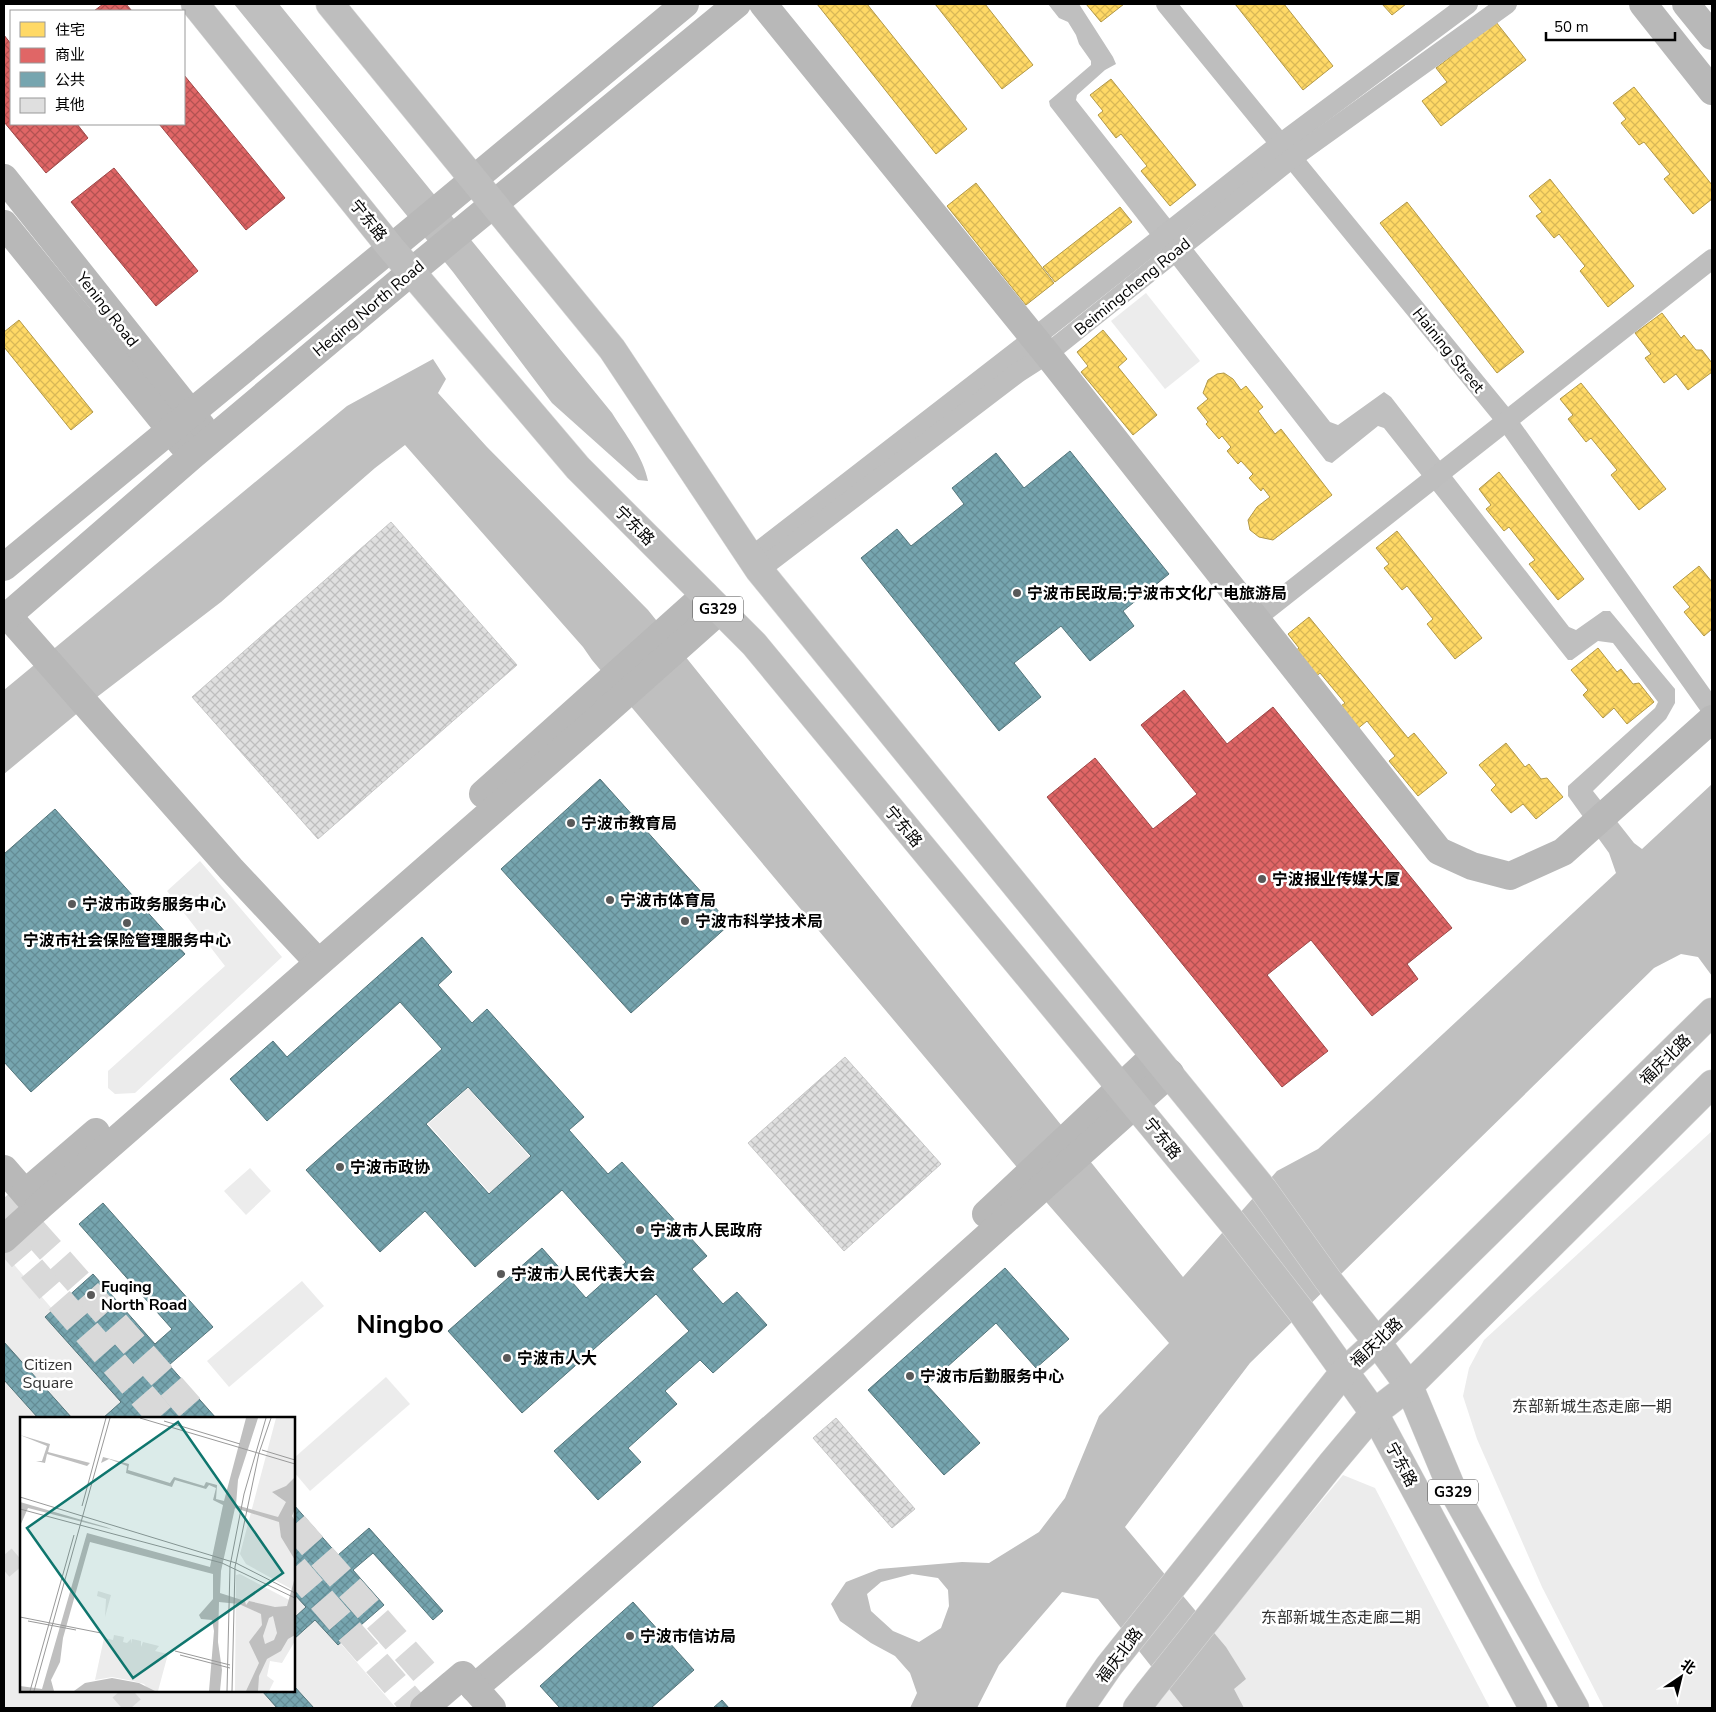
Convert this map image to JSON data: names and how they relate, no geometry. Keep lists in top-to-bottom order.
{
  "streets": {
    "main road": ["宁东路", "G329", "福庆北路"],
    "street": [
      "Beimingcheng Road",
      "Heqing North Road",
      "Yening Road",
      "Haining Street"
    ]
  },
  "crossings": [
    ["宁东路", "Heqing North Road"],
    ["宁东路", "福庆北路"],
    ["Beimingcheng Road", "Haining Street"],
    ["Beimingcheng Road", "G329"],
    ["Heqing North Road", "Yening Road"],
    ["Heqing North Road", "G329"],
    ["G329", "福庆北路"]
  ],
  "districts": ["Ningbo"],
  "parks": ["Citizen Square", "东部新城生态走廊一期", "东部新城生态走廊二期"],
  "places": [
    "宁波市民政局;宁波市文化广电旅游局",
    "宁波市教育局",
    "宁波报业传媒大厦",
    "宁波市体育局",
    "宁波市政务服务中心",
    "宁波市科学技术局",
    "宁波市社会保险管理服务中心",
    "宁波市政协",
    "宁波市人民政府",
    "宁波市人民代表大会",
    "Fuqing North Road",
    "宁波市人大",
    "宁波市后勤服务中心",
    "宁波市信访局"
  ],
  "legend": [
    "住宅",
    "商业",
    "公共",
    "其他"
  ],
  "scale_bar": "50 m",
  "north": "top right"
}
